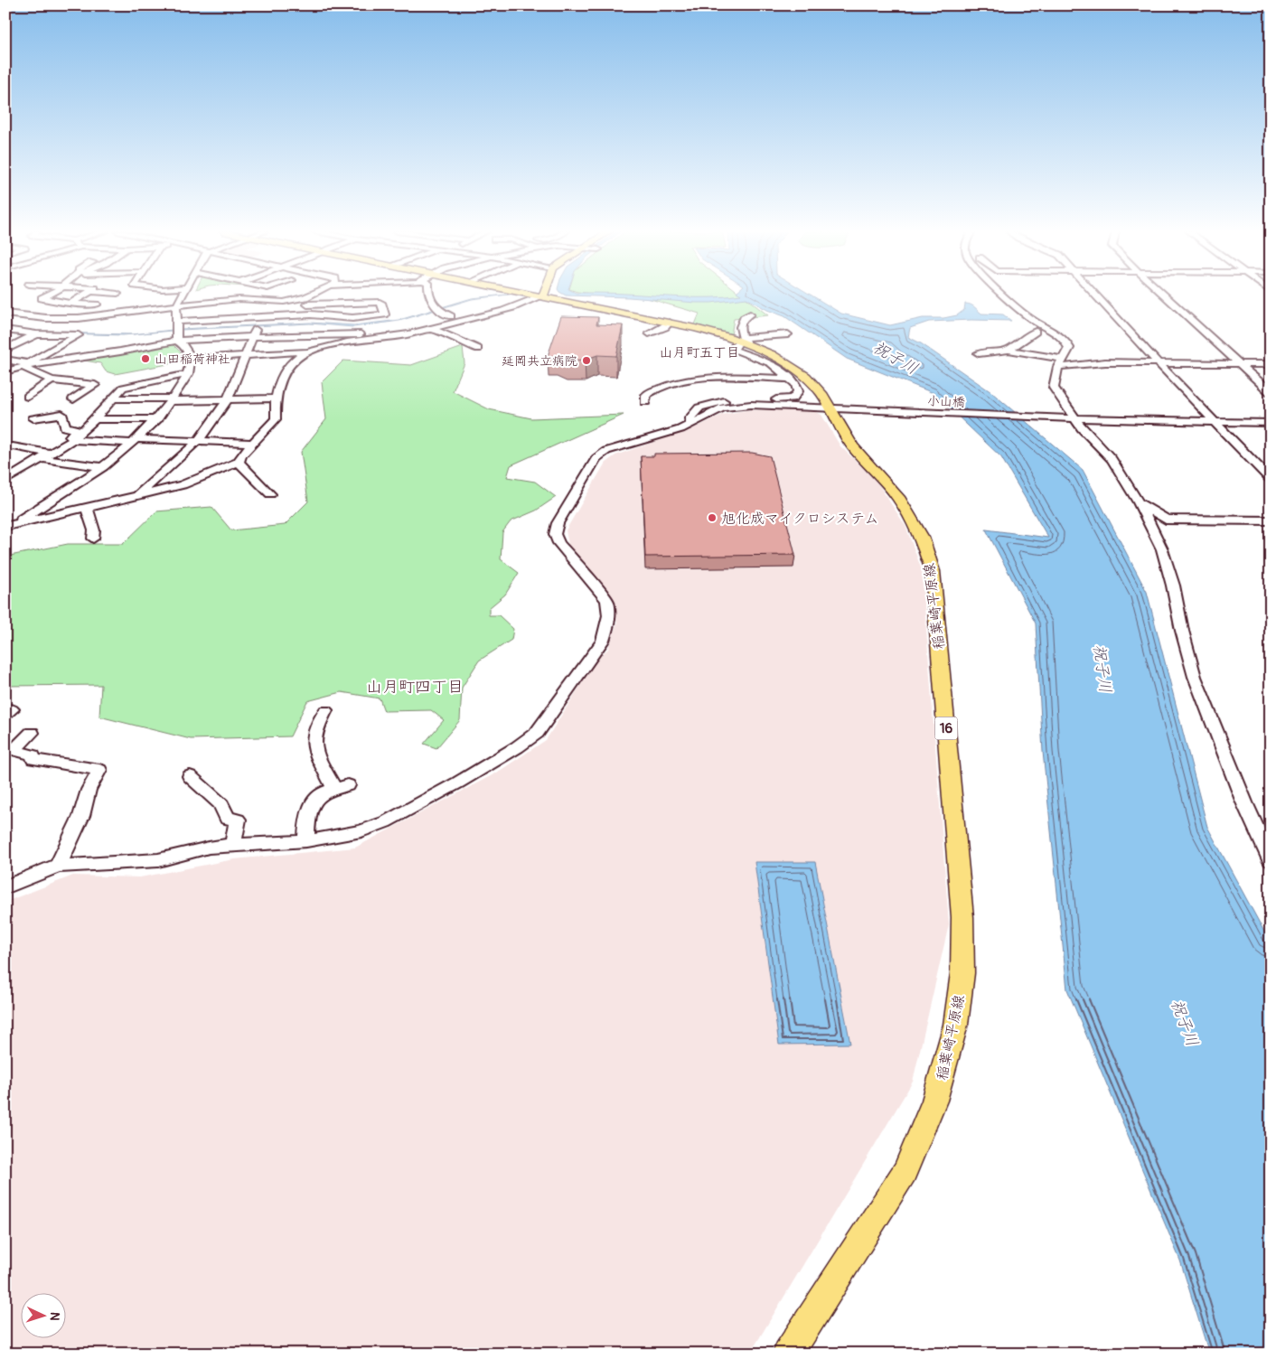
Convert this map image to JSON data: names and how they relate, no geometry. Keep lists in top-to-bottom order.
{
  "streets": {
    "main road": ["稲葉崎平原線", "16"],
    "street": ["小山橋"]
  },
  "crossings": [
    ["小山橋", "稲葉崎平原線"]
  ],
  "districts": ["山月町五丁目", "山月町四丁目"],
  "water": ["祝子川"],
  "places": ["山田稲荷神社", "延岡共立病院", "旭化成マイクロシステム"],
  "north": "right"
}
